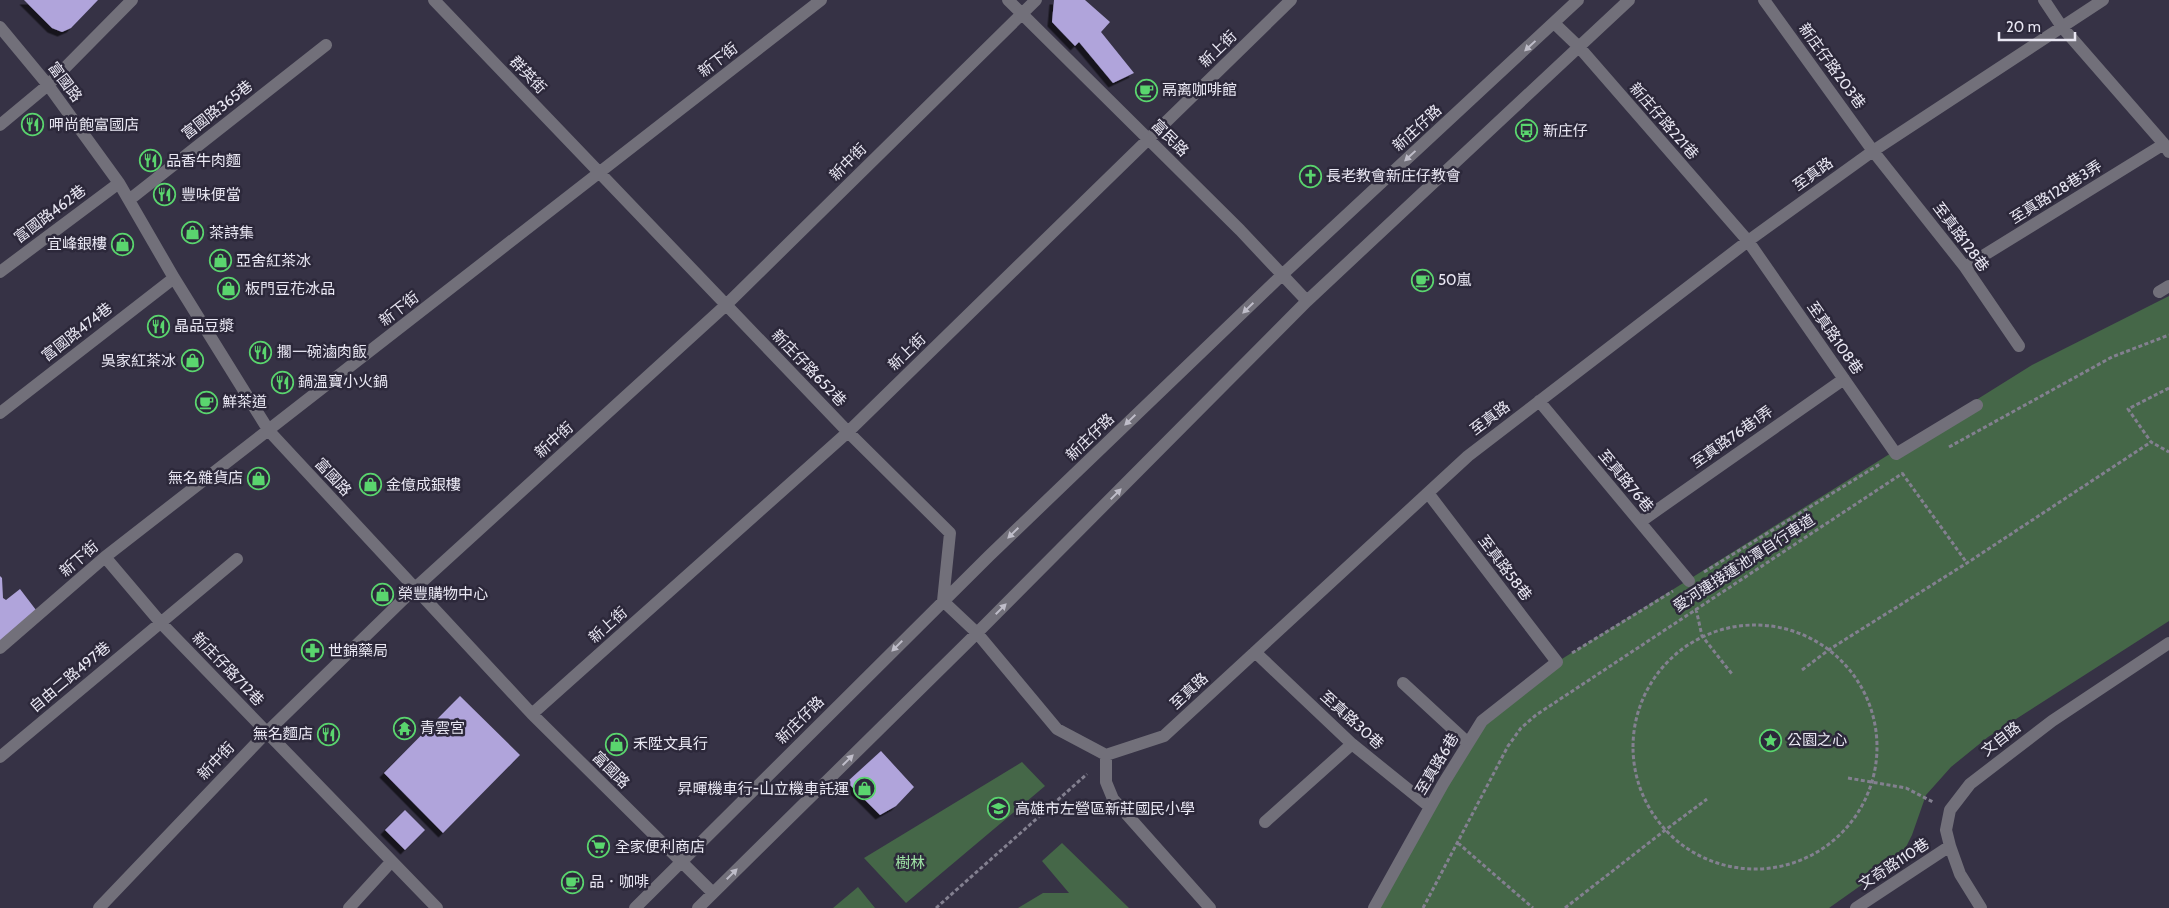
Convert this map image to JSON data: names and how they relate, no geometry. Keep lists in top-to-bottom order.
{
  "streets": {
    "street": [
      "新上街",
      "新下街",
      "新庄仔路203巷",
      "群英街",
      "富國路",
      "富國路365巷",
      "新庄仔路221巷",
      "新庄仔路",
      "富民路",
      "新中街",
      "至真路",
      "至真路128巷3弄",
      "富國路462巷",
      "至真路128巷",
      "富國路474巷",
      "至真路108巷",
      "新庄仔路652巷",
      "至真路76巷1弄",
      "至真路76巷",
      "至真路58巷",
      "新庄仔路712巷",
      "自由二路497巷",
      "至真路30巷",
      "文自路",
      "至真路6巷",
      "文奇路110巷"
    ],
    "path": ["愛河連接蓮池潭自行車道"]
  },
  "crossings": [
    ["新上街", "富國路"],
    ["新上街", "富民路"],
    ["新上街", "新庄仔路652巷"],
    ["新下街", "群英街"],
    ["新下街", "富國路"],
    ["新下街", "新庄仔路652巷"],
    ["新下街", "新庄仔路712巷"],
    ["新庄仔路203巷", "至真路"],
    ["新庄仔路203巷", "至真路128巷"],
    ["群英街", "新庄仔路652巷"],
    ["富國路", "富國路365巷"],
    ["富國路", "新庄仔路"],
    ["富國路", "新中街"],
    ["富國路", "富國路462巷"],
    ["富國路", "富國路474巷"],
    ["新庄仔路221巷", "新庄仔路"],
    ["新庄仔路221巷", "至真路"],
    ["新庄仔路221巷", "至真路108巷"],
    ["新庄仔路", "富民路"],
    ["新庄仔路", "新庄仔路652巷"],
    ["富民路", "新中街"],
    ["新中街", "新庄仔路652巷"],
    ["新中街", "新庄仔路712巷"],
    ["至真路", "至真路128巷"],
    ["至真路", "至真路108巷"],
    ["至真路", "至真路76巷"],
    ["至真路", "至真路58巷"],
    ["至真路", "至真路30巷"],
    ["至真路128巷3弄", "至真路128巷"],
    ["至真路108巷", "至真路76巷1弄"],
    ["至真路76巷1弄", "至真路76巷"],
    ["至真路58巷", "至真路6巷"],
    ["新庄仔路712巷", "自由二路497巷"],
    ["至真路30巷", "至真路6巷"]
  ],
  "parks": ["樹林"],
  "places": {
    "cafe": [
      "鬲离咖啡館",
      "50嵐",
      "鮮茶道",
      "品．咖啡"
    ],
    "restaurant": [
      "呷尚飽富國店",
      "品香牛肉麵",
      "豐味便當",
      "晶品豆漿",
      "擱一碗滷肉飯",
      "鍋溫寶小火鍋",
      "無名麵店"
    ],
    "bus stop": ["新庄仔"],
    "church": ["長老教會新庄仔教會"],
    "shop": [
      "茶詩集",
      "宜峰銀樓",
      "亞舍紅茶冰",
      "板門豆花冰品",
      "吳家紅茶冰",
      "無名雜貨店",
      "金億成銀樓",
      "榮豐購物中心",
      "禾陞文具行",
      "昇暉機車行-山立機車託運"
    ],
    "pharmacy": ["世錦藥局"],
    "temple": ["青雲宮"],
    "place": ["公園之心"],
    "school or university": ["高雄市左營區新莊國民小學"],
    "supermarket": ["全家便利商店"]
  },
  "scale_bar": "20 m"
}
